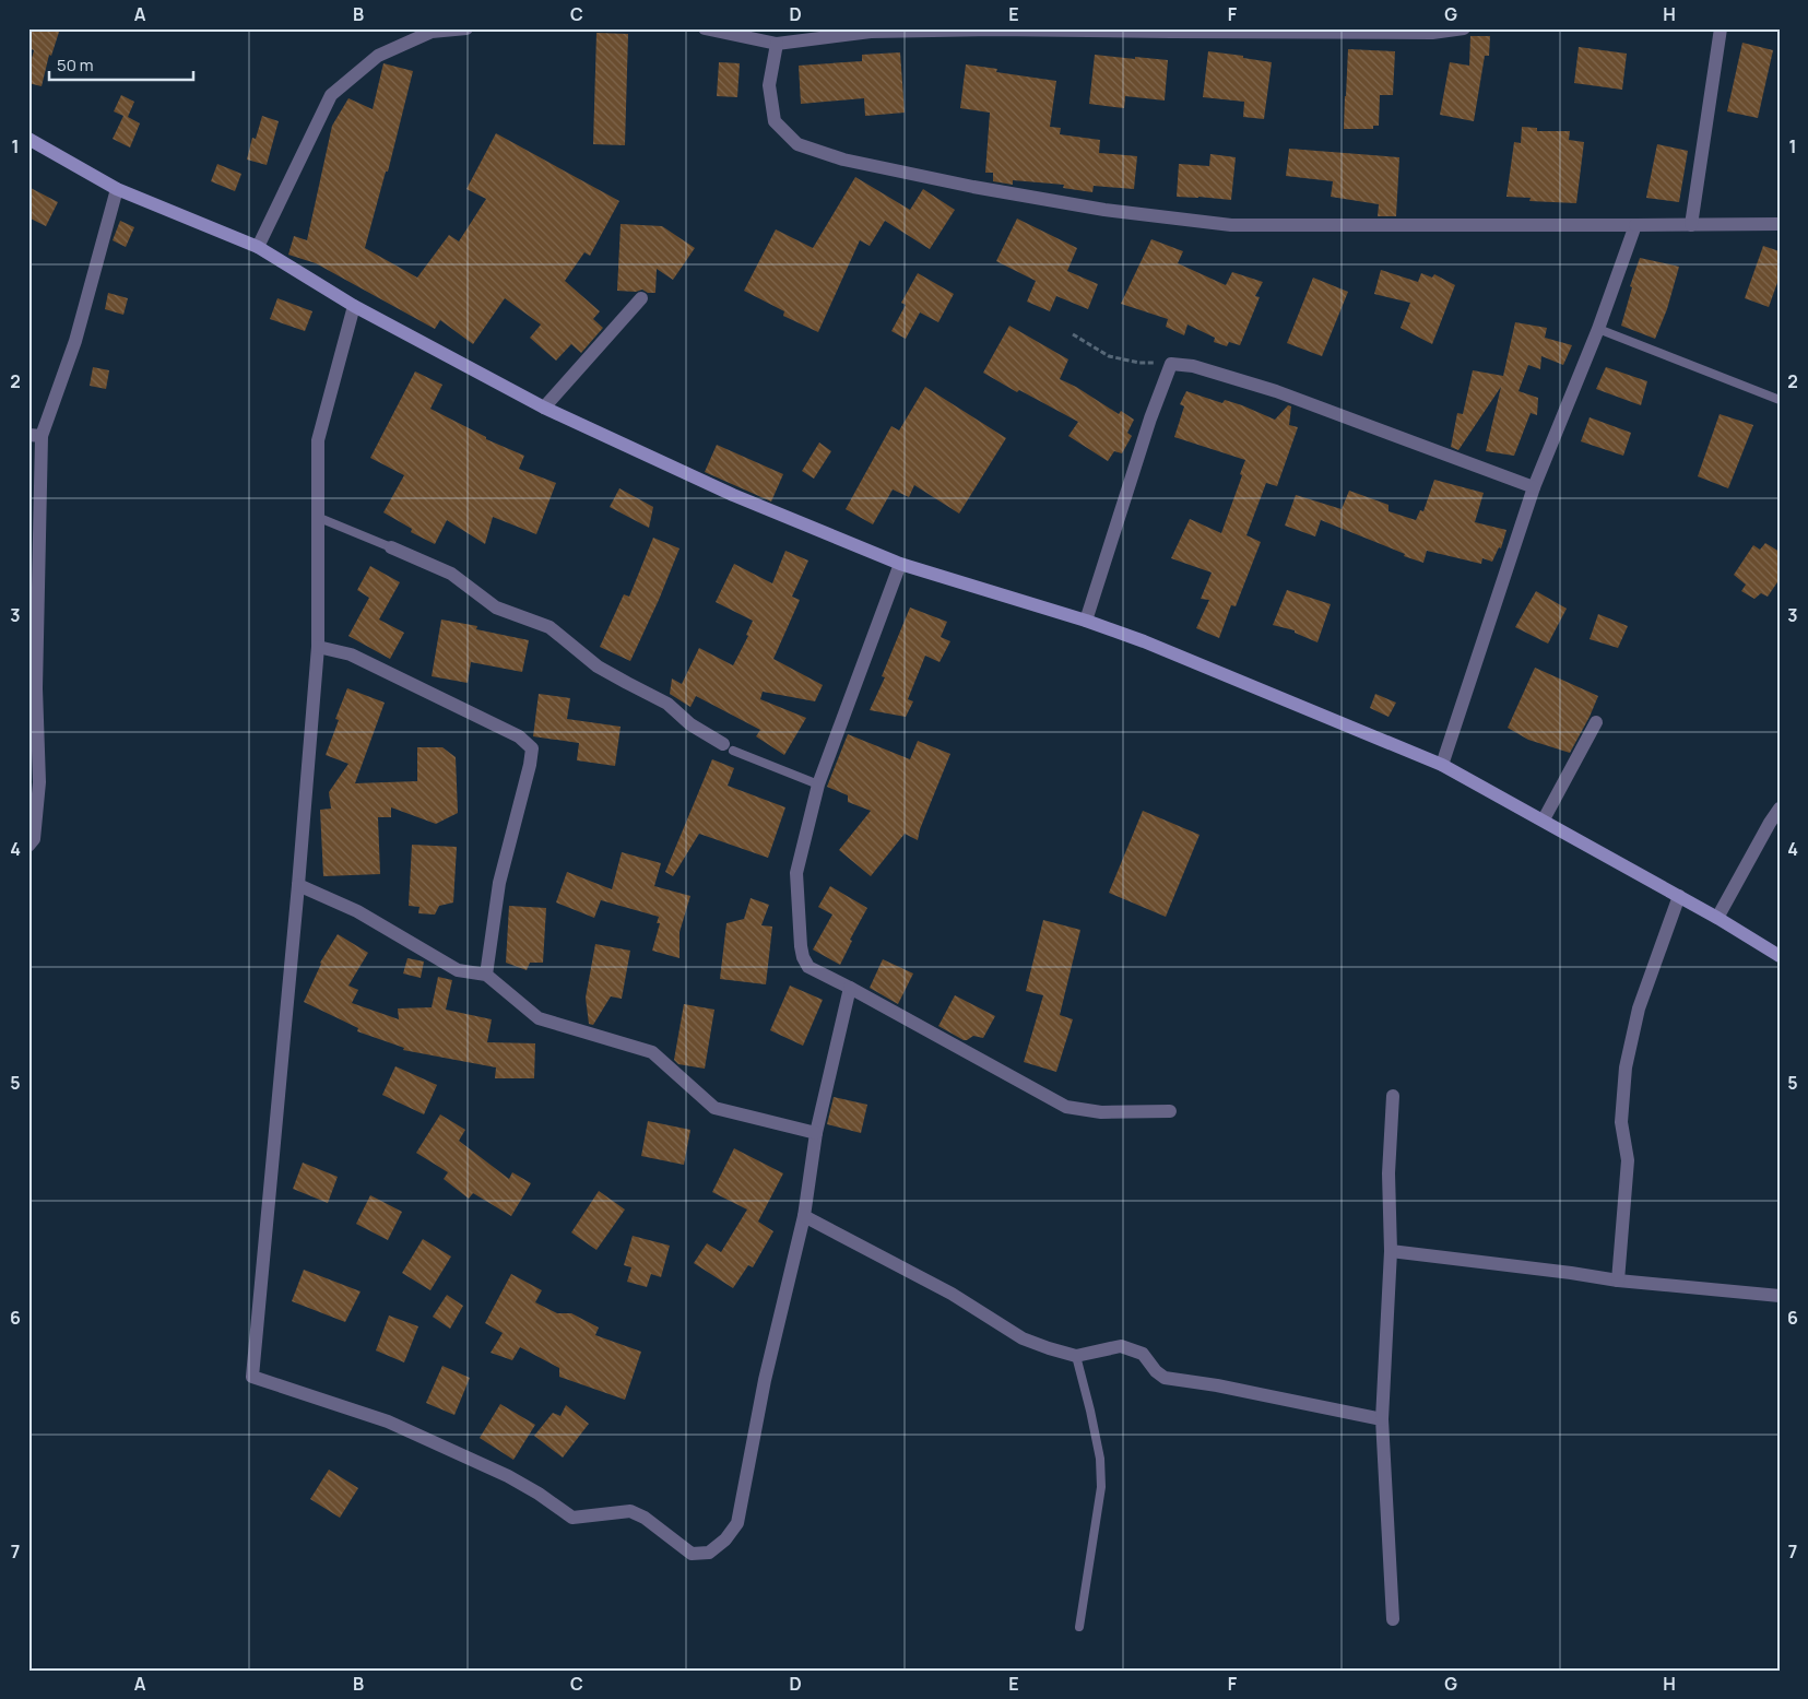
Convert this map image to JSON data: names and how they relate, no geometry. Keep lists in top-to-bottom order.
{
  "scale_bar": "50 m",
  "grid": {
    "columns": [
      "A",
      "B",
      "C",
      "D",
      "E",
      "F",
      "G",
      "H"
    ],
    "rows": [
      "1",
      "2",
      "3",
      "4",
      "5",
      "6",
      "7"
    ]
  }
}
